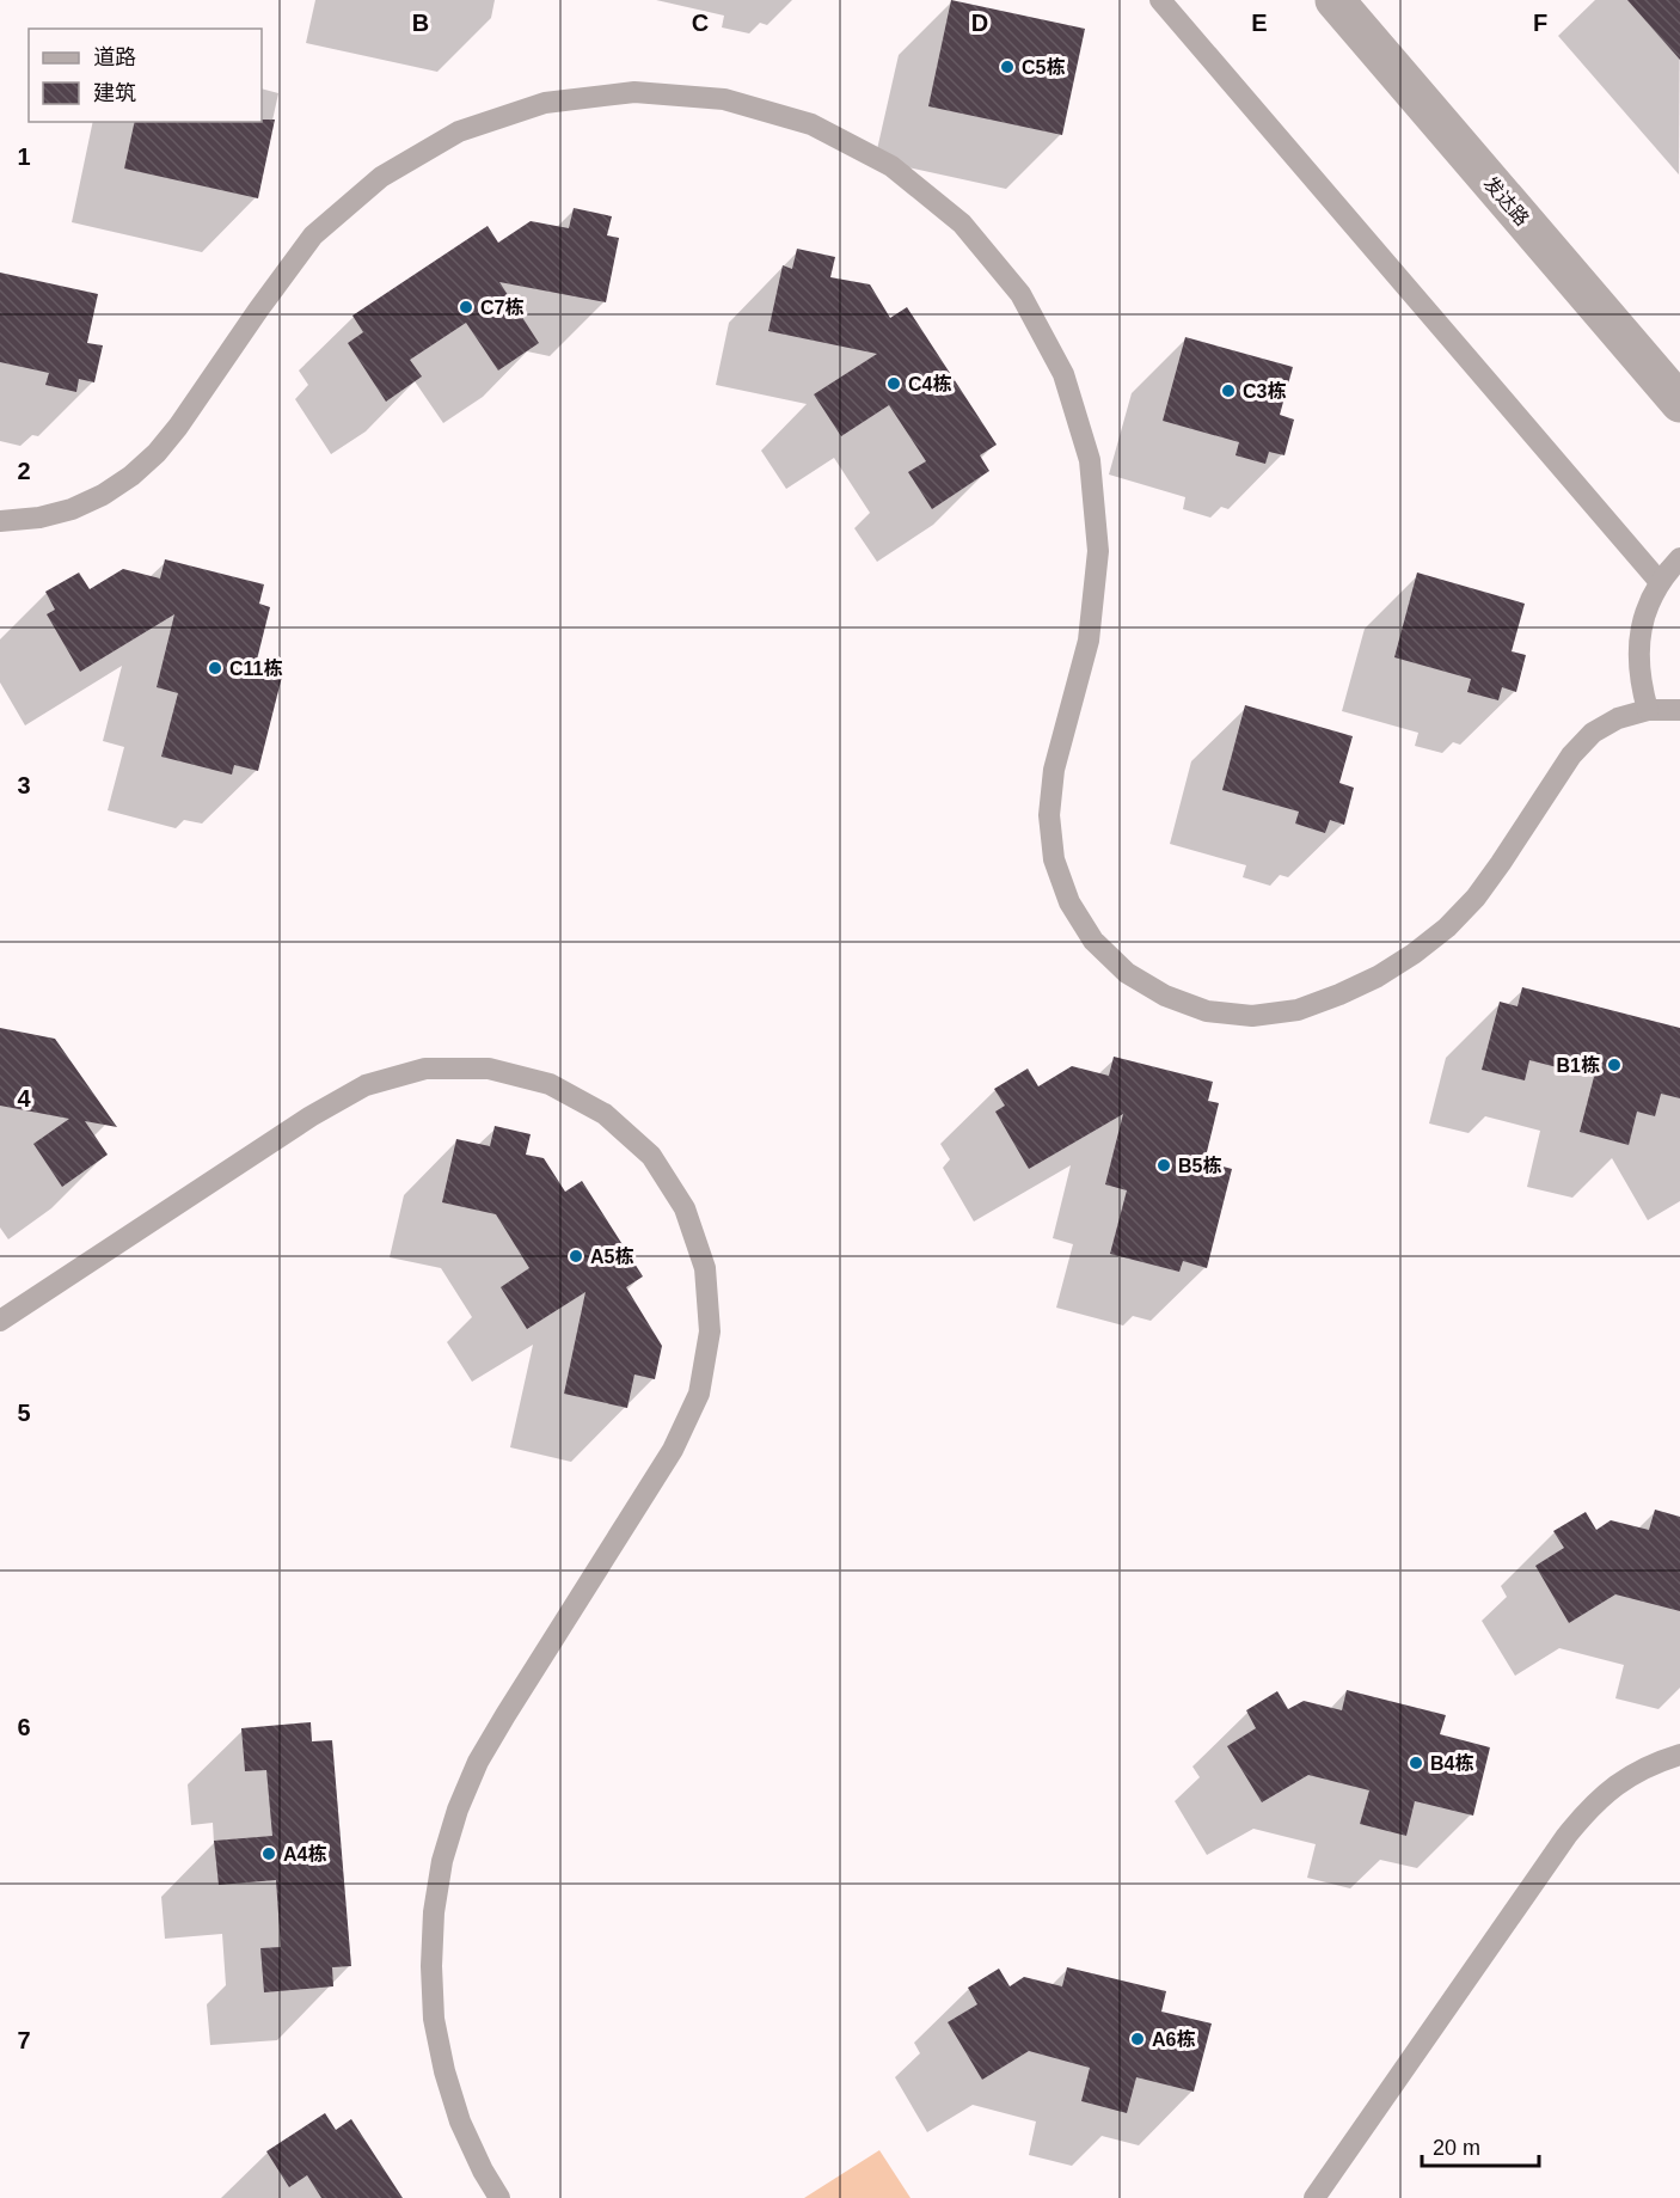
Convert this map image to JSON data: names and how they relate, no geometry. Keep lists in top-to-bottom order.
{
  "streets": {
    "street": ["发达路"]
  },
  "places": [
    "C5栋",
    "C7栋",
    "C4栋",
    "C3栋",
    "C11栋",
    "B1栋",
    "B5栋",
    "A5栋",
    "B4栋",
    "A4栋",
    "A6栋"
  ],
  "legend": ["道路", "建筑"],
  "scale_bar": "20 m",
  "grid": {
    "columns": [
      "B",
      "C",
      "D",
      "E",
      "F"
    ],
    "rows": [
      "1",
      "2",
      "3",
      "4",
      "5",
      "6",
      "7"
    ]
  }
}
